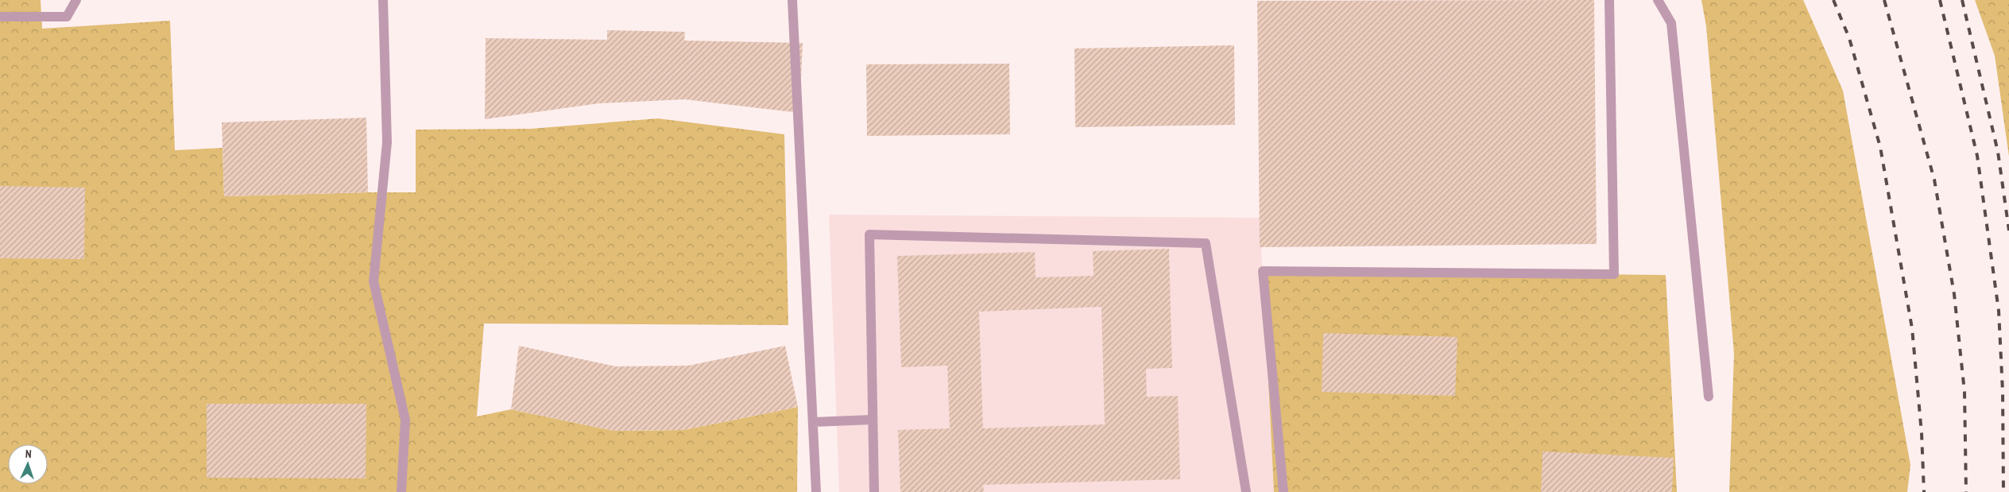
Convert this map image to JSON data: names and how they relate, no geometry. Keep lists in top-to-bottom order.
{
  "north": "top"
}
